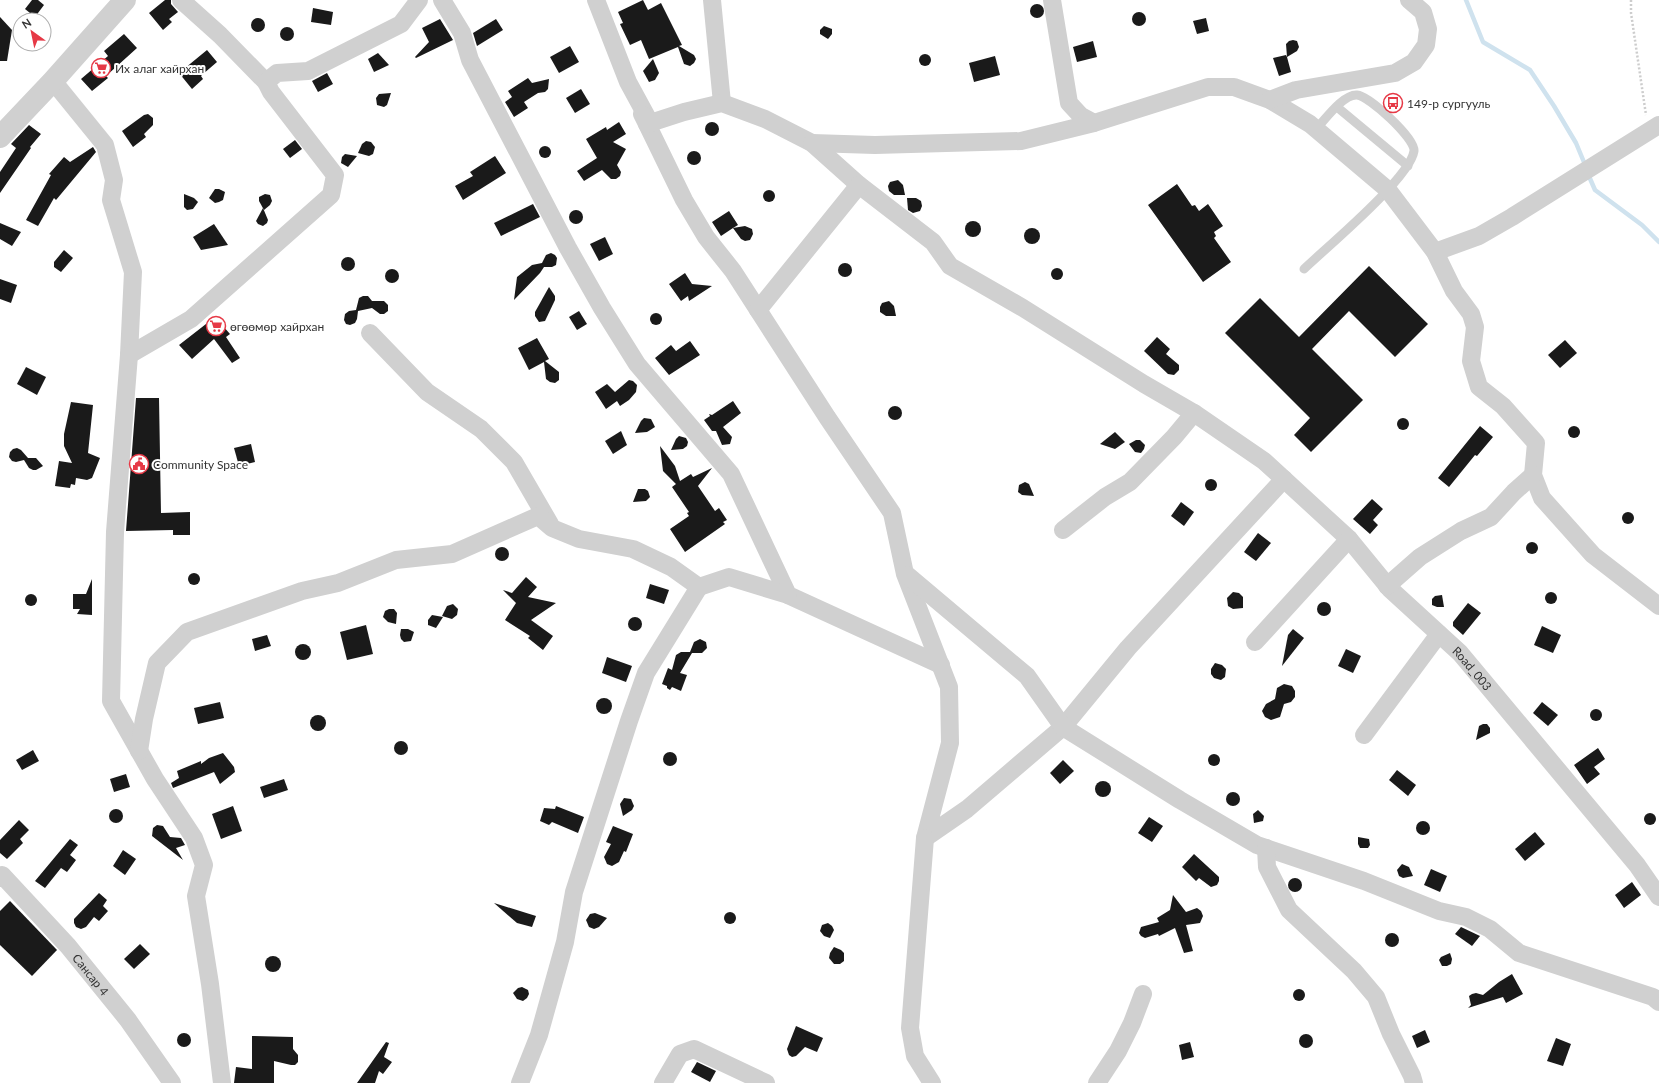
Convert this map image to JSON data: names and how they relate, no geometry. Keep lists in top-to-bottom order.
{
  "streets": {
    "street": ["Road_003", "Сансар 4"]
  },
  "places": {
    "supermarket": ["Их алаг хайрхан", "өгөөмөр хайрхан"],
    "bus stop": ["149-р сургууль"],
    "public building": ["Community Space"]
  },
  "north": "top left"
}
